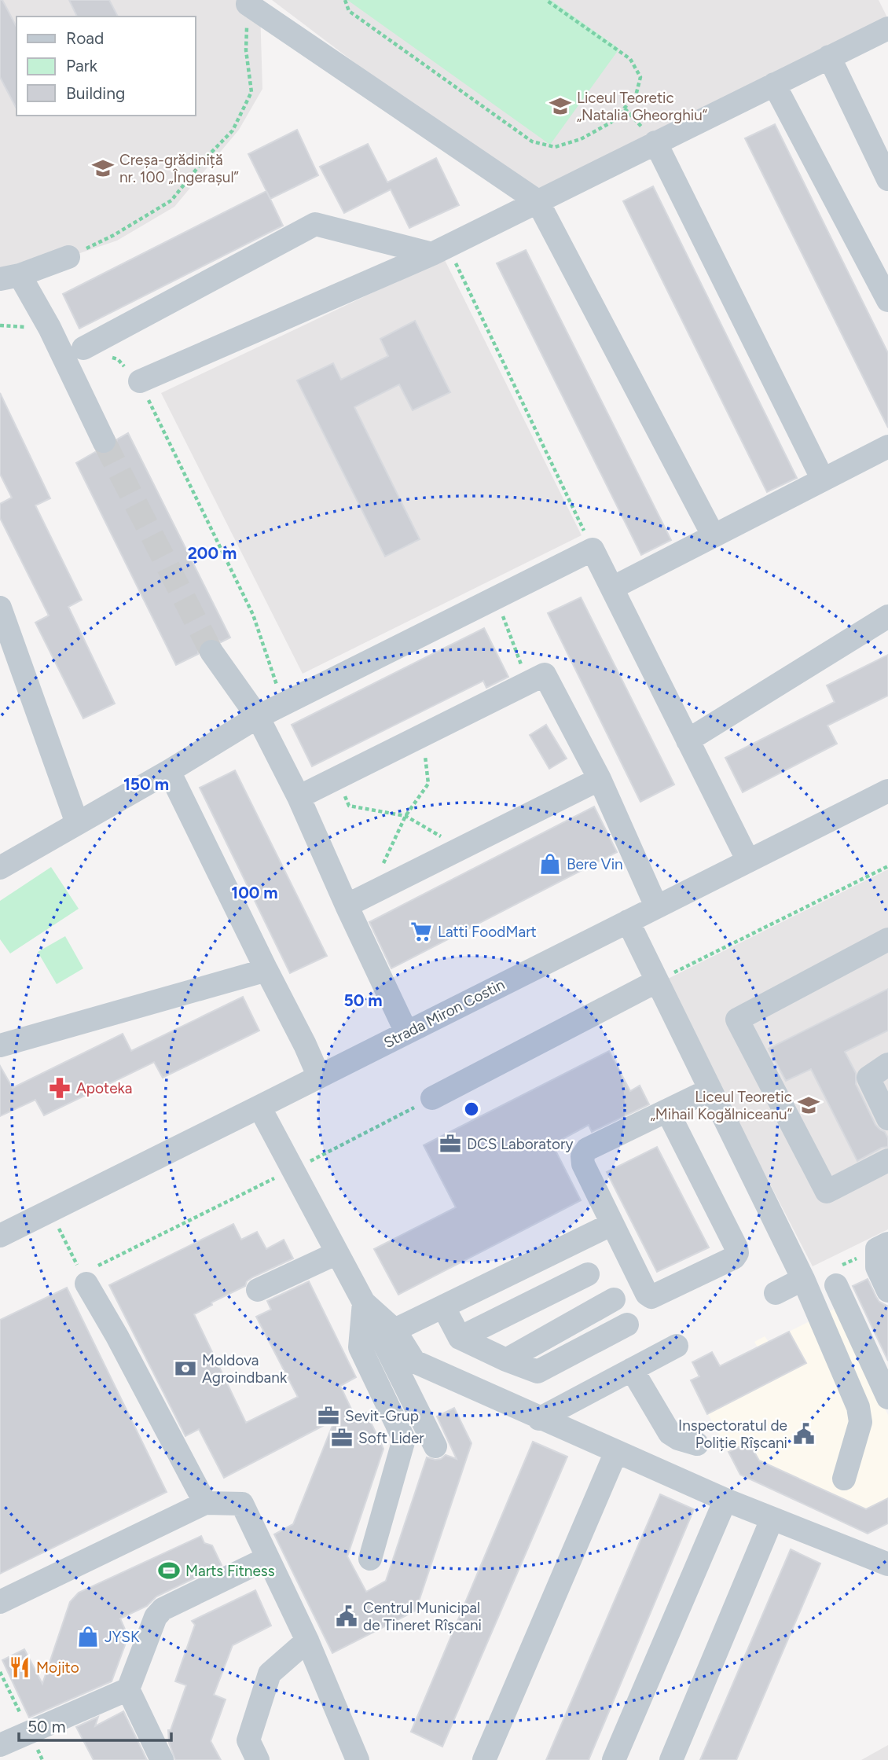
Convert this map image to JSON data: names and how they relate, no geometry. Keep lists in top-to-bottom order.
{
  "streets": {
    "street": ["Strada Miron Costin"]
  },
  "places": {
    "school or university": ["Liceul Teoretic „Natalia Gheorghiu“", "Creșa-grădiniță nr. 100 „Îngerașul”", "Liceul Teoretic „Mihail Kogălniceanu”"],
    "shop": ["Bere Vin", "JYSK"],
    "supermarket": ["Latti FoodMart"],
    "pharmacy": ["Apoteka"],
    "office": ["DCS Laboratory", "Sevit-Grup", "Soft Lider"],
    "bank": ["Moldova Agroindbank"],
    "public building": ["Inspectoratul de Poliție Rîșcani", "Centrul Municipal de Tineret Rîșcani"],
    "sports": ["Marts Fitness"],
    "restaurant": ["Mojito"]
  },
  "legend": ["Road", "Park", "Building"],
  "scale_bar": "50 m",
  "rings": [
    "200 m",
    "150 m",
    "100 m",
    "50 m"
  ]
}
